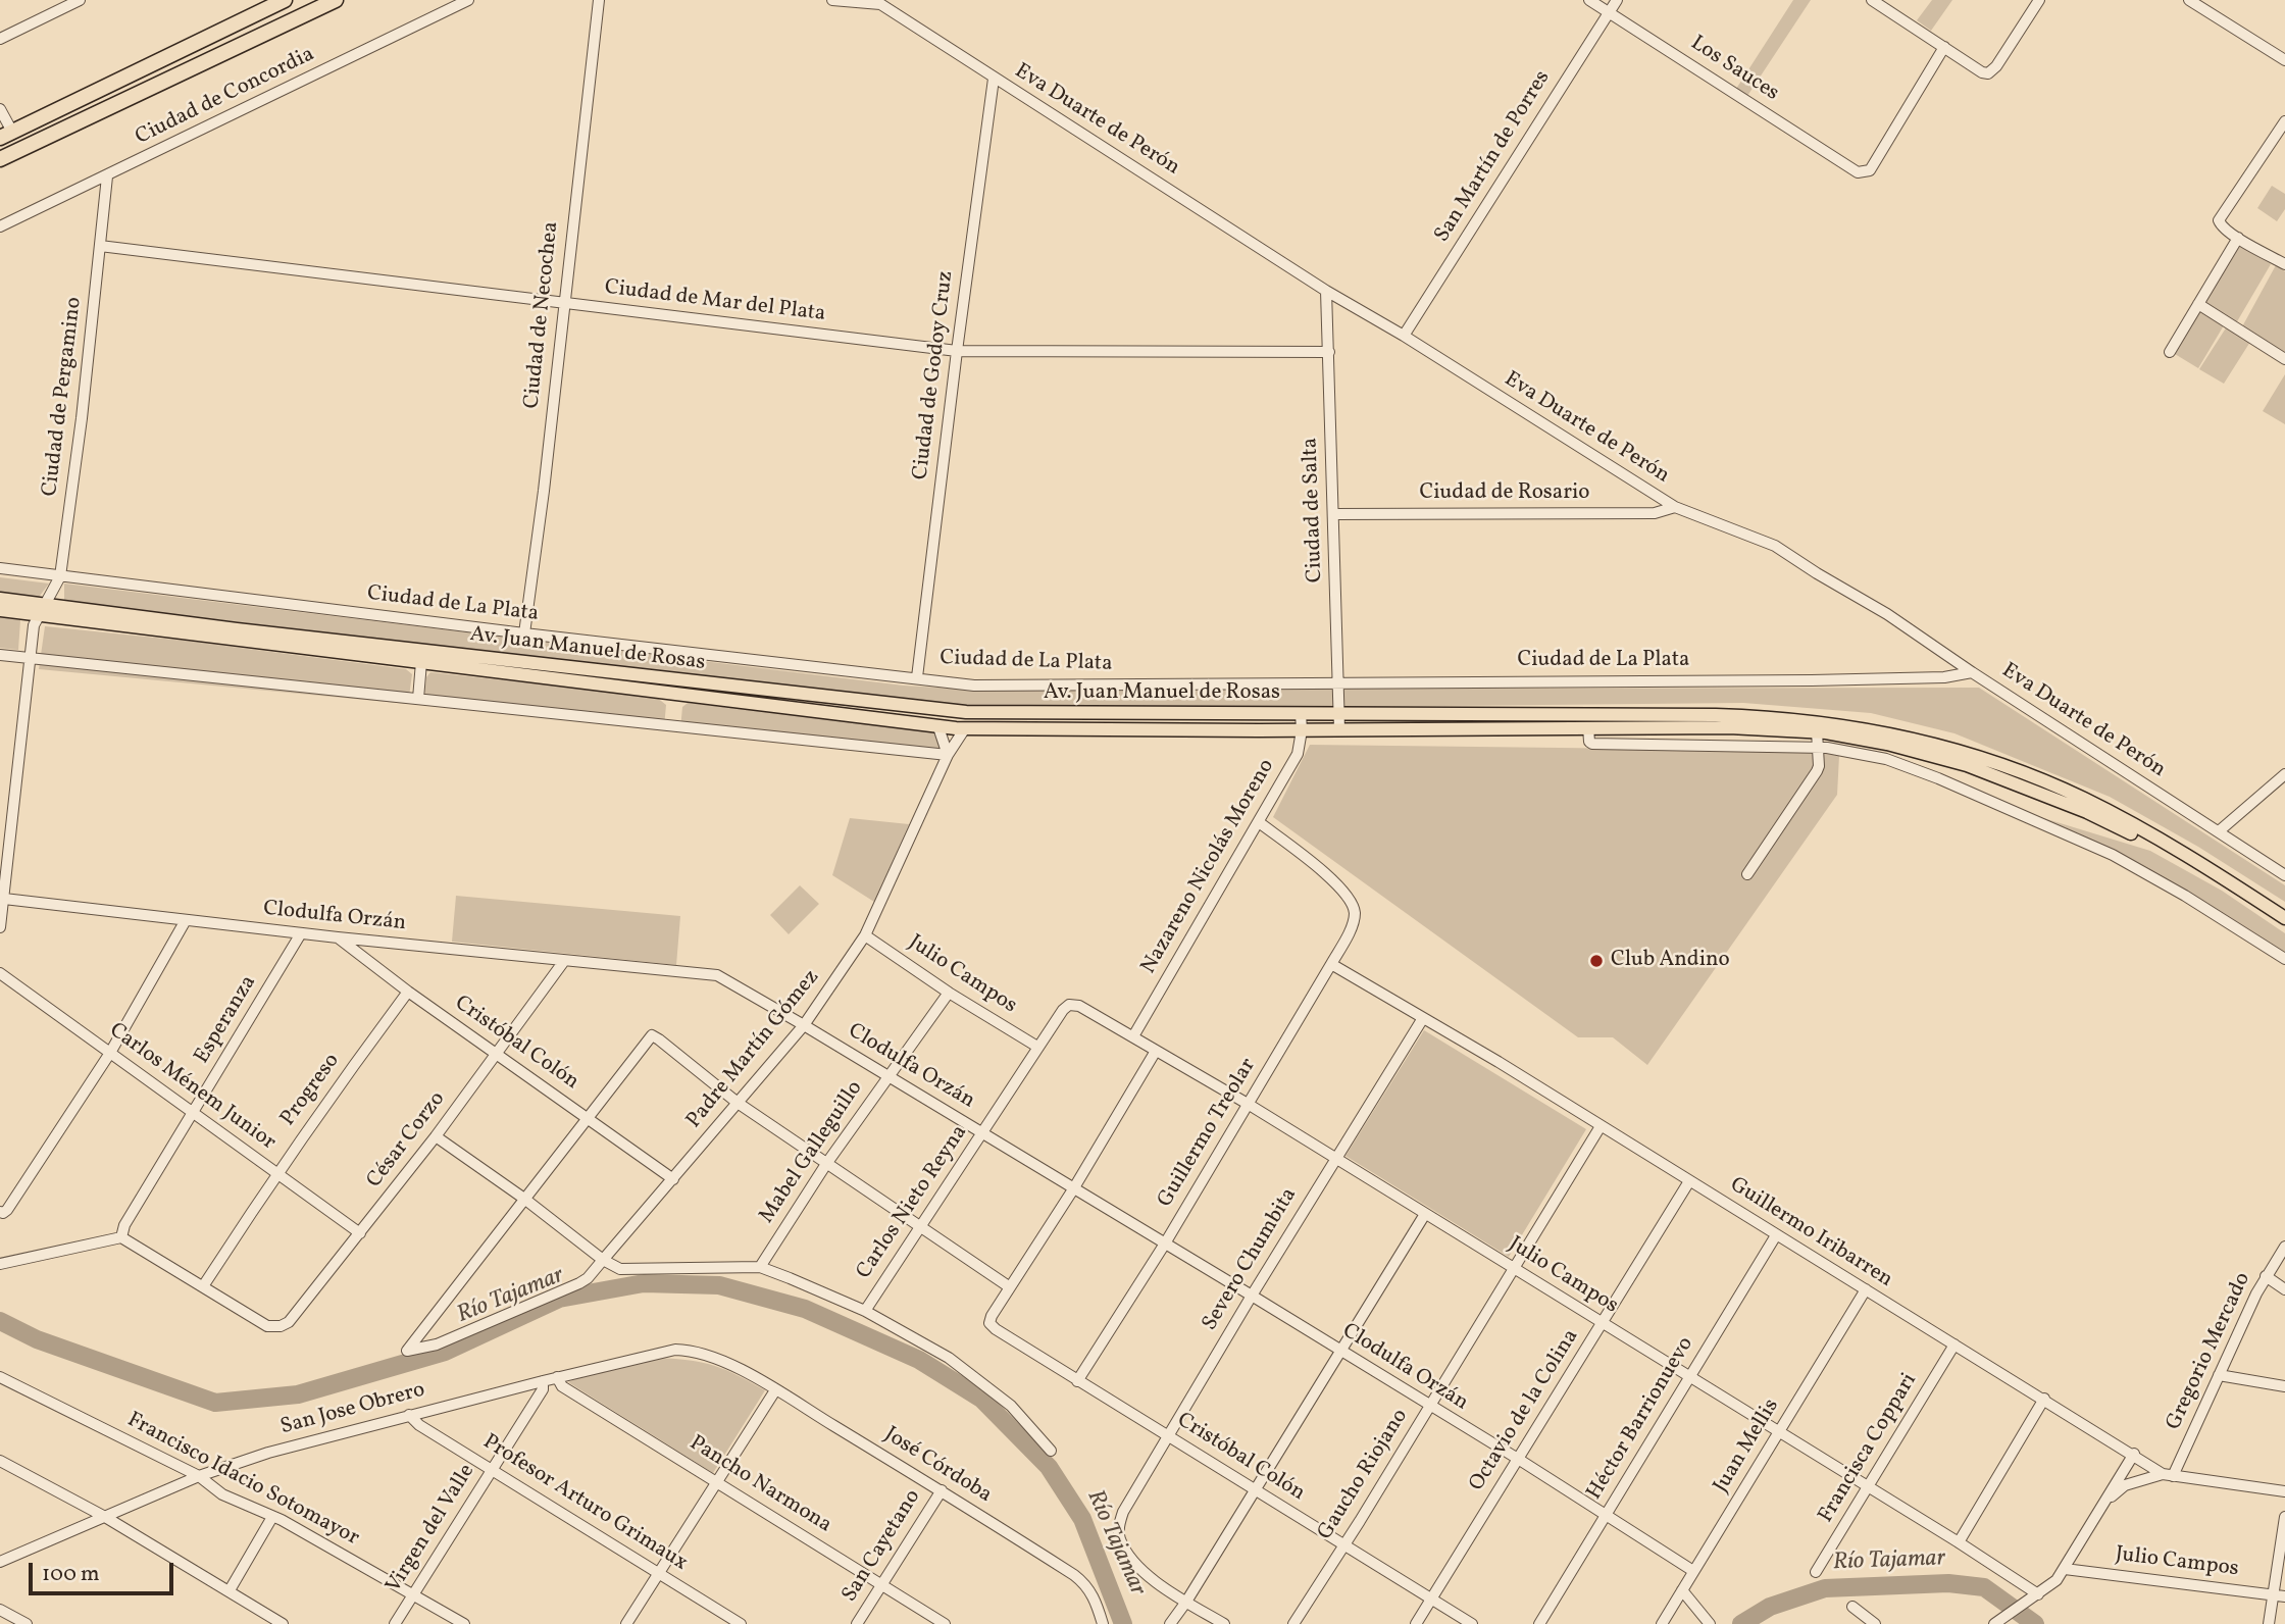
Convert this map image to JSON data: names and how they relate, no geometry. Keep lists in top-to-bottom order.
{
  "streets": {
    "main road": ["Av. Juan Manuel de Rosas"],
    "street": [
      "Los Sauces",
      "Ciudad de Concordia",
      "Eva Duarte de Perón",
      "San Martín de Porres",
      "Ciudad de Mar del Plata",
      "Ciudad de Necochea",
      "Ciudad de Godoy Cruz",
      "Ciudad de Pergamino",
      "Ciudad de Rosario",
      "Ciudad de Salta",
      "Ciudad de La Plata",
      "Nazareno Nicolás Moreno",
      "Clodulfa Orzán",
      "Julio Campos",
      "Esperanza",
      "Cristóbal Colón",
      "Padre Martín Gómez",
      "Carlos Ménem Junior",
      "Progreso",
      "Guillermo Treolar",
      "César Corzo",
      "Mabel Galleguillo",
      "Carlos Nieto Reyna",
      "Guillermo Iribarren",
      "Severo Chumbita",
      "Gregorio Mercado",
      "San Jose Obrero",
      "Octavio de la Colina",
      "Héctor Barrionuevo",
      "Juan Mellis",
      "Francisca Coppari",
      "José Córdoba",
      "Gaucho Riojano",
      "Francisco Idacio Sotomayor",
      "Pancho Narmona",
      "Profesor Arturo Grimaux",
      "Virgen del Valle",
      "San Cayetano"
    ]
  },
  "crossings": [
    ["Los Sauces", "San Martín de Porres"],
    ["Ciudad de Concordia", "Ciudad de Pergamino"],
    ["Eva Duarte de Perón", "San Martín de Porres"],
    ["Eva Duarte de Perón", "Ciudad de Godoy Cruz"],
    ["Eva Duarte de Perón", "Ciudad de Rosario"],
    ["Eva Duarte de Perón", "Ciudad de Salta"],
    ["Eva Duarte de Perón", "Ciudad de La Plata"],
    ["Ciudad de Mar del Plata", "Ciudad de Necochea"],
    ["Ciudad de Mar del Plata", "Ciudad de Godoy Cruz"],
    ["Ciudad de Mar del Plata", "Ciudad de Pergamino"],
    ["Ciudad de Mar del Plata", "Ciudad de Salta"],
    ["Ciudad de Necochea", "Ciudad de La Plata"],
    ["Ciudad de Godoy Cruz", "Ciudad de La Plata"],
    ["Ciudad de Pergamino", "Ciudad de La Plata"],
    ["Ciudad de Pergamino", "Av. Juan Manuel de Rosas"],
    ["Ciudad de Pergamino", "Clodulfa Orzán"],
    ["Ciudad de Rosario", "Ciudad de Salta"],
    ["Ciudad de Salta", "Ciudad de La Plata"],
    ["Ciudad de Salta", "Av. Juan Manuel de Rosas"],
    ["Av. Juan Manuel de Rosas", "Nazareno Nicolás Moreno"],
    ["Av. Juan Manuel de Rosas", "Padre Martín Gómez"],
    ["Nazareno Nicolás Moreno", "Julio Campos"],
    ["Nazareno Nicolás Moreno", "Guillermo Treolar"],
    ["Clodulfa Orzán", "Esperanza"],
    ["Clodulfa Orzán", "Cristóbal Colón"],
    ["Clodulfa Orzán", "Padre Martín Gómez"],
    ["Clodulfa Orzán", "Guillermo Treolar"],
    ["Clodulfa Orzán", "César Corzo"],
    ["Clodulfa Orzán", "Mabel Galleguillo"],
    ["Clodulfa Orzán", "Carlos Nieto Reyna"],
    ["Clodulfa Orzán", "Severo Chumbita"],
    ["Clodulfa Orzán", "Octavio de la Colina"],
    ["Clodulfa Orzán", "Héctor Barrionuevo"],
    ["Clodulfa Orzán", "Juan Mellis"],
    ["Clodulfa Orzán", "Gaucho Riojano"],
    ["Julio Campos", "Padre Martín Gómez"],
    ["Julio Campos", "Guillermo Treolar"],
    ["Julio Campos", "Mabel Galleguillo"],
    ["Julio Campos", "Carlos Nieto Reyna"],
    ["Julio Campos", "Severo Chumbita"],
    ["Julio Campos", "Octavio de la Colina"],
    ["Julio Campos", "Héctor Barrionuevo"],
    ["Julio Campos", "Juan Mellis"],
    ["Julio Campos", "Francisca Coppari"],
    ["Julio Campos", "Gaucho Riojano"],
    ["Esperanza", "Carlos Ménem Junior"],
    ["Cristóbal Colón", "Padre Martín Gómez"],
    ["Cristóbal Colón", "Progreso"],
    ["Cristóbal Colón", "Guillermo Treolar"],
    ["Cristóbal Colón", "César Corzo"],
    ["Cristóbal Colón", "Severo Chumbita"],
    ["Cristóbal Colón", "Octavio de la Colina"],
    ["Cristóbal Colón", "Gaucho Riojano"],
    ["Carlos Ménem Junior", "Progreso"],
    ["Carlos Ménem Junior", "César Corzo"],
    ["Progreso", "César Corzo"],
    ["Guillermo Treolar", "Guillermo Iribarren"],
    ["Guillermo Iribarren", "Severo Chumbita"],
    ["Guillermo Iribarren", "Gregorio Mercado"],
    ["Guillermo Iribarren", "Octavio de la Colina"],
    ["Guillermo Iribarren", "Héctor Barrionuevo"],
    ["Guillermo Iribarren", "Juan Mellis"],
    ["Guillermo Iribarren", "Francisca Coppari"],
    ["Guillermo Iribarren", "Gaucho Riojano"],
    ["San Jose Obrero", "José Córdoba"],
    ["San Jose Obrero", "Francisco Idacio Sotomayor"],
    ["San Jose Obrero", "Pancho Narmona"],
    ["San Jose Obrero", "Profesor Arturo Grimaux"],
    ["San Jose Obrero", "Virgen del Valle"],
    ["José Córdoba", "San Cayetano"],
    ["Francisco Idacio Sotomayor", "Virgen del Valle"],
    ["Pancho Narmona", "San Cayetano"],
    ["Profesor Arturo Grimaux", "Virgen del Valle"]
  ],
  "water": ["Río Tajamar"],
  "places": ["Club Andino"],
  "scale_bar": "100 m"
}
